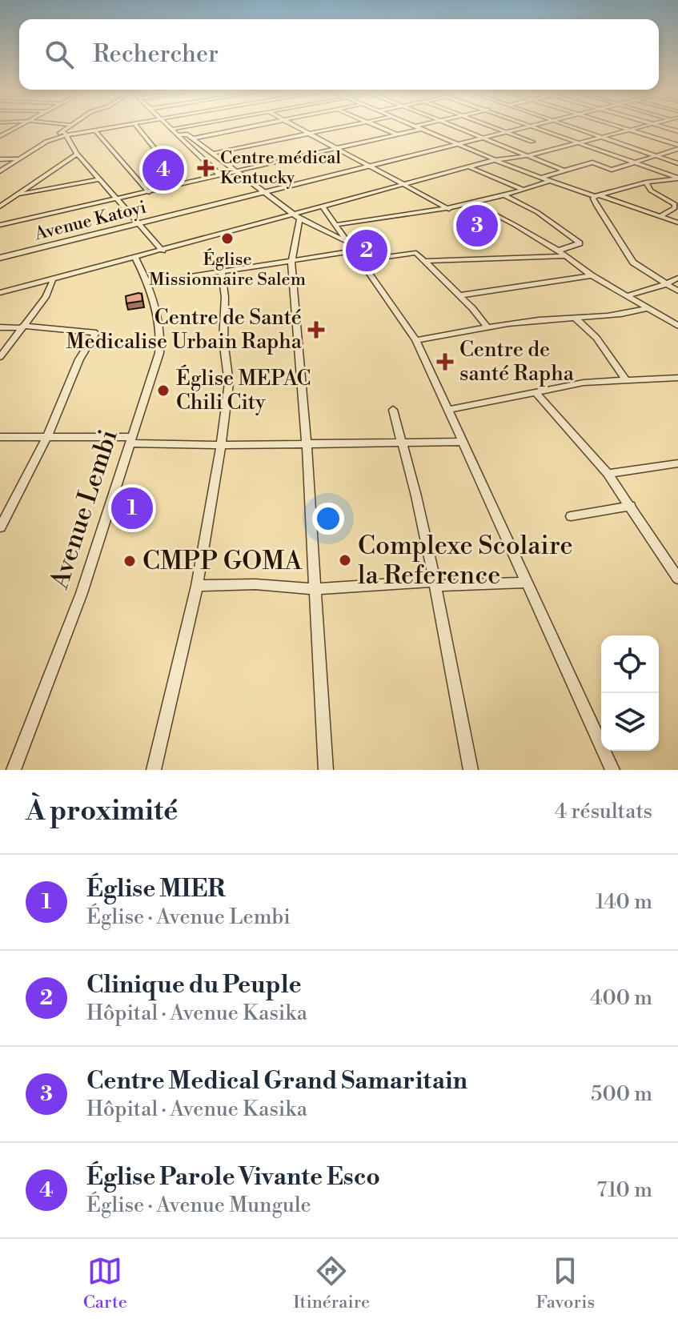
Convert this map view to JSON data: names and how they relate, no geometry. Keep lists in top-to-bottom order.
{
  "streets": {
    "street": ["Avenue Katoyi", "Avenue Lembi"]
  },
  "places": {
    "health": ["Centre médical Kentucky", "Centre de Santé Medicalise Urbain Rapha", "Centre de santé Rapha"],
    "other": [
      "Église Missionnaire Salem",
      "Église MEPAC Chili City",
      "Complexe Scolaire la Reference",
      "CMPP GOMA"
    ]
  },
  "page": {
    "search": "Rechercher",
    "pins": [
      "4",
      "3",
      "2",
      "1"
    ],
    "heading": ["À proximité", "4 résultats"],
    "list": [
      {
        "mark": "1",
        "name": "Église MIER",
        "note": "Église · Avenue Lembi",
        "value": "140 m"
      },
      {
        "mark": "2",
        "name": "Clinique du Peuple",
        "note": "Hôpital · Avenue Kasika",
        "value": "400 m"
      },
      {
        "mark": "3",
        "name": "Centre Medical Grand Samaritain",
        "note": "Hôpital · Avenue Kasika",
        "value": "500 m"
      },
      {
        "mark": "4",
        "name": "Église Parole Vivante Esco",
        "note": "Église · Avenue Mungule",
        "value": "710 m"
      }
    ],
    "nav": ["Carte", "Itinéraire", "Favoris"]
  }
}
